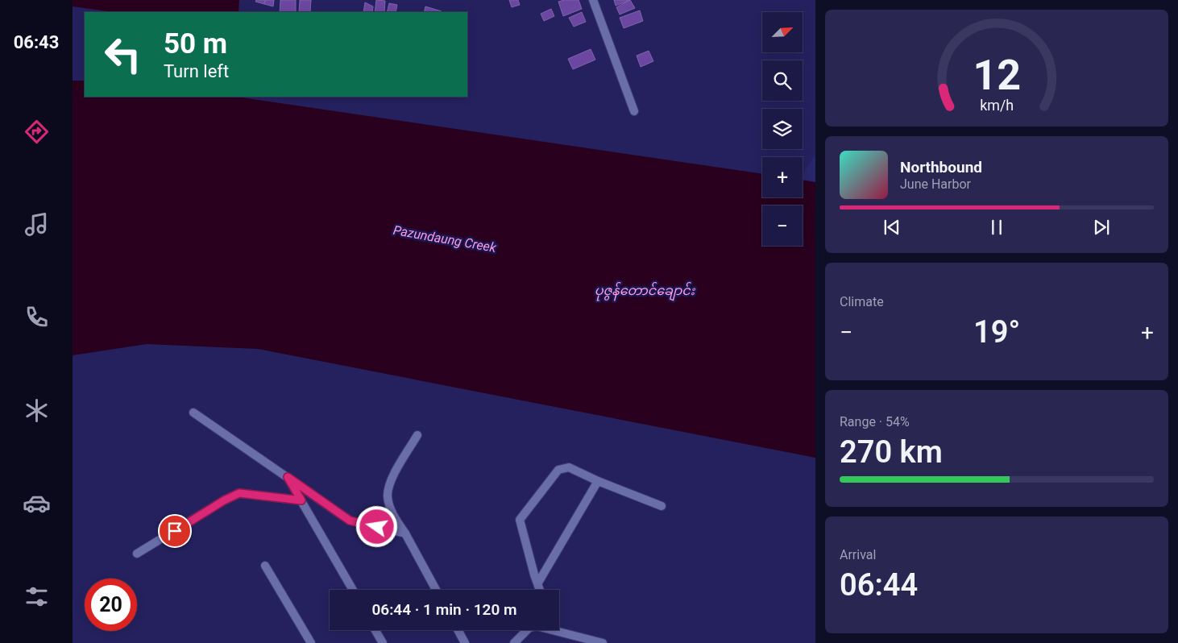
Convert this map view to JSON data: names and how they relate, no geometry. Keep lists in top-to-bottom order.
{
  "water": ["Pazundaung Creek", "ပုဇွန်တောင်ချောင်း"],
  "north": "top right",
  "page": {
    "tabs": "06:43",
    "map_buttons": ["+", "−"],
    "turn": ["50 m", "Turn left"],
    "song": ["Northbound", "June Harbor"],
    "tile": [
      "Climate",
      ["Range · 54%", "270 km"],
      ["Arrival", "06:44"]
    ],
    "heat": ["−", "19°", "+"],
    "limit": "20",
    "trip": "06:44 · 1 min · 120 m",
    "gauge": ["12", "km/h"]
  }
}
